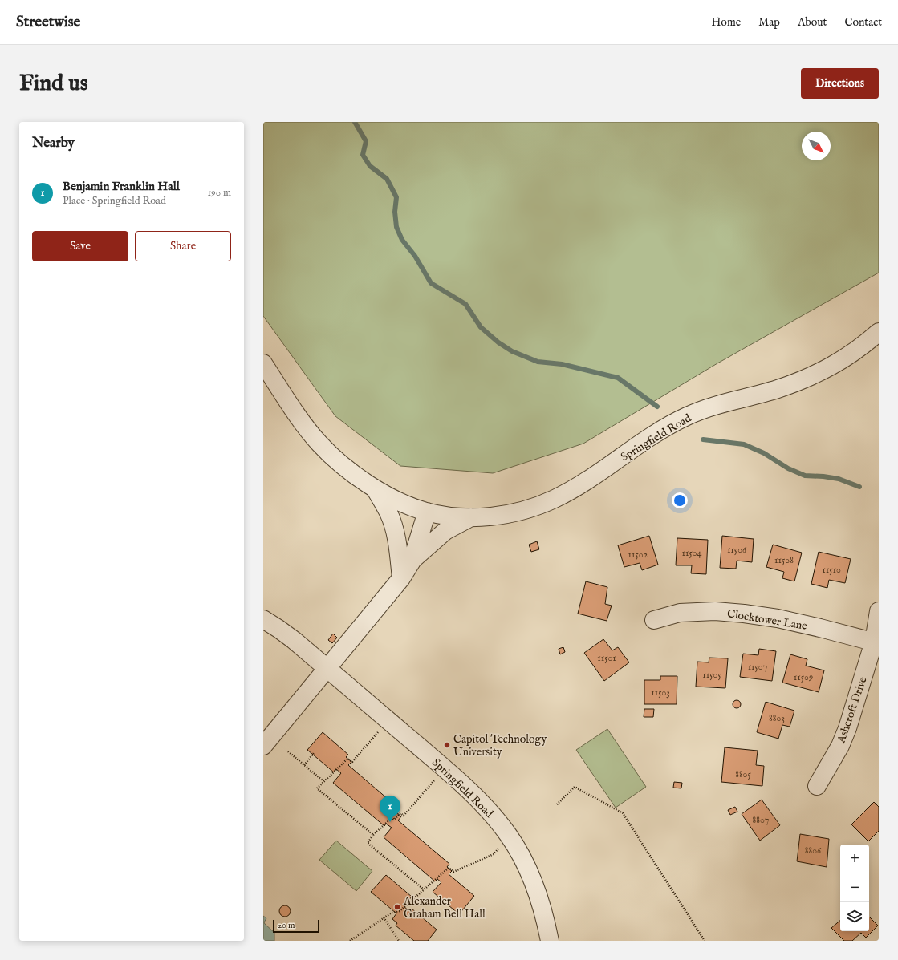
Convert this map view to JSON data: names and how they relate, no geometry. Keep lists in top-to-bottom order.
{
  "streets": {
    "street": ["Springfield Road", "Clocktower Lane", "Ashcroft Drive"]
  },
  "crossings": [
    ["Clocktower Lane", "Ashcroft Drive"]
  ],
  "places": ["Capitol Technology University", "Alexander Graham Bell Hall"],
  "house_numbers": [
    "11506",
    "11504",
    "11502",
    "11508",
    "11510",
    "11501",
    "11507",
    "11505",
    "11509",
    "11503",
    "8803",
    "8805",
    "8807",
    "8806"
  ],
  "scale_bar": "20 m",
  "north": "bottom right",
  "page": {
    "header": "Streetwise",
    "nav": [
      "Home",
      "Map",
      "About",
      "Contact"
    ],
    "buttons": [
      "Directions",
      ["Save", "Share"]
    ],
    "title": "Find us",
    "heading": "Nearby",
    "list": [
      {
        "mark": "1",
        "name": "Benjamin Franklin Hall",
        "note": "Place · Springfield Road",
        "value": "190 m"
      }
    ],
    "pins": "1",
    "map_buttons": ["+", "−"],
    "scale": "20 m"
  }
}
